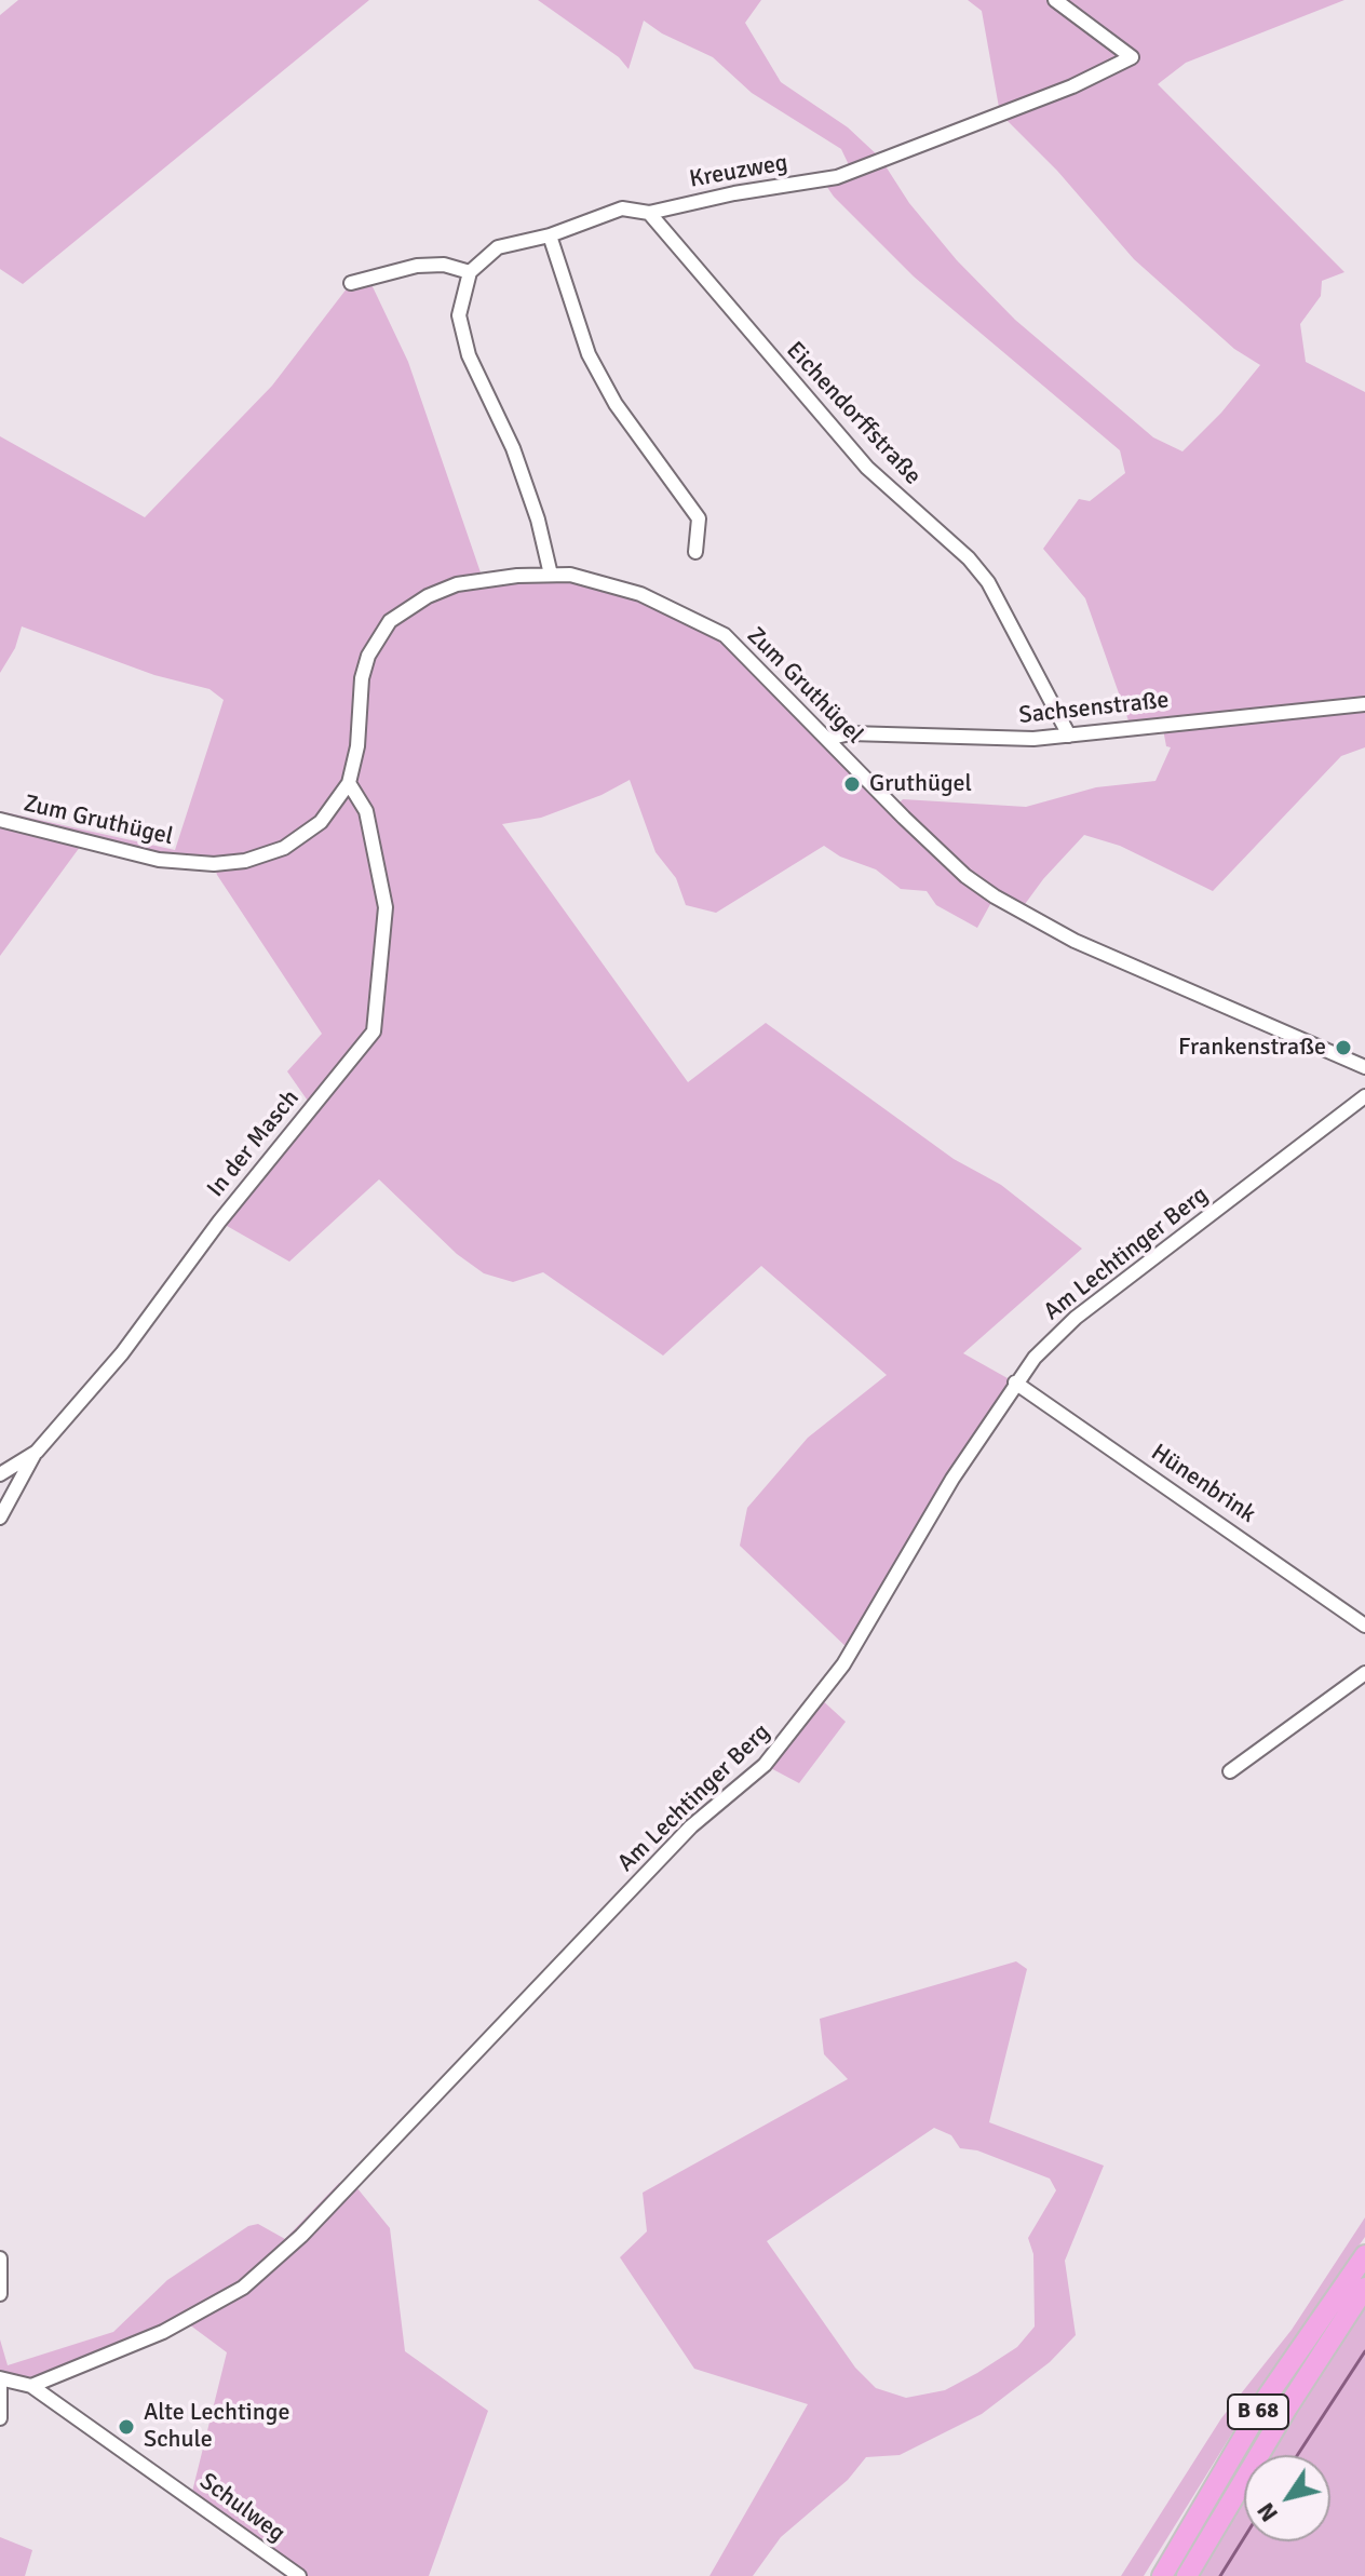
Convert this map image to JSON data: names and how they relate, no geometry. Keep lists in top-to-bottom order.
{
  "streets": {
    "highway": ["B 68"],
    "street": [
      "Kreuzweg",
      "Eichendorffstraße",
      "Zum Gruthügel",
      "Sachsenstraße",
      "In der Masch",
      "Am Lechtinger Berg",
      "Hünenbrink",
      "Schulweg"
    ]
  },
  "crossings": [
    ["Kreuzweg", "Eichendorffstraße"],
    ["Eichendorffstraße", "Sachsenstraße"],
    ["Zum Gruthügel", "Sachsenstraße"],
    ["Zum Gruthügel", "In der Masch"],
    ["Am Lechtinger Berg", "Hünenbrink"],
    ["Am Lechtinger Berg", "Schulweg"]
  ],
  "places": ["Gruthügel", "Frankenstraße", "Alte Lechtinge Schule"],
  "north": "bottom left"
}
